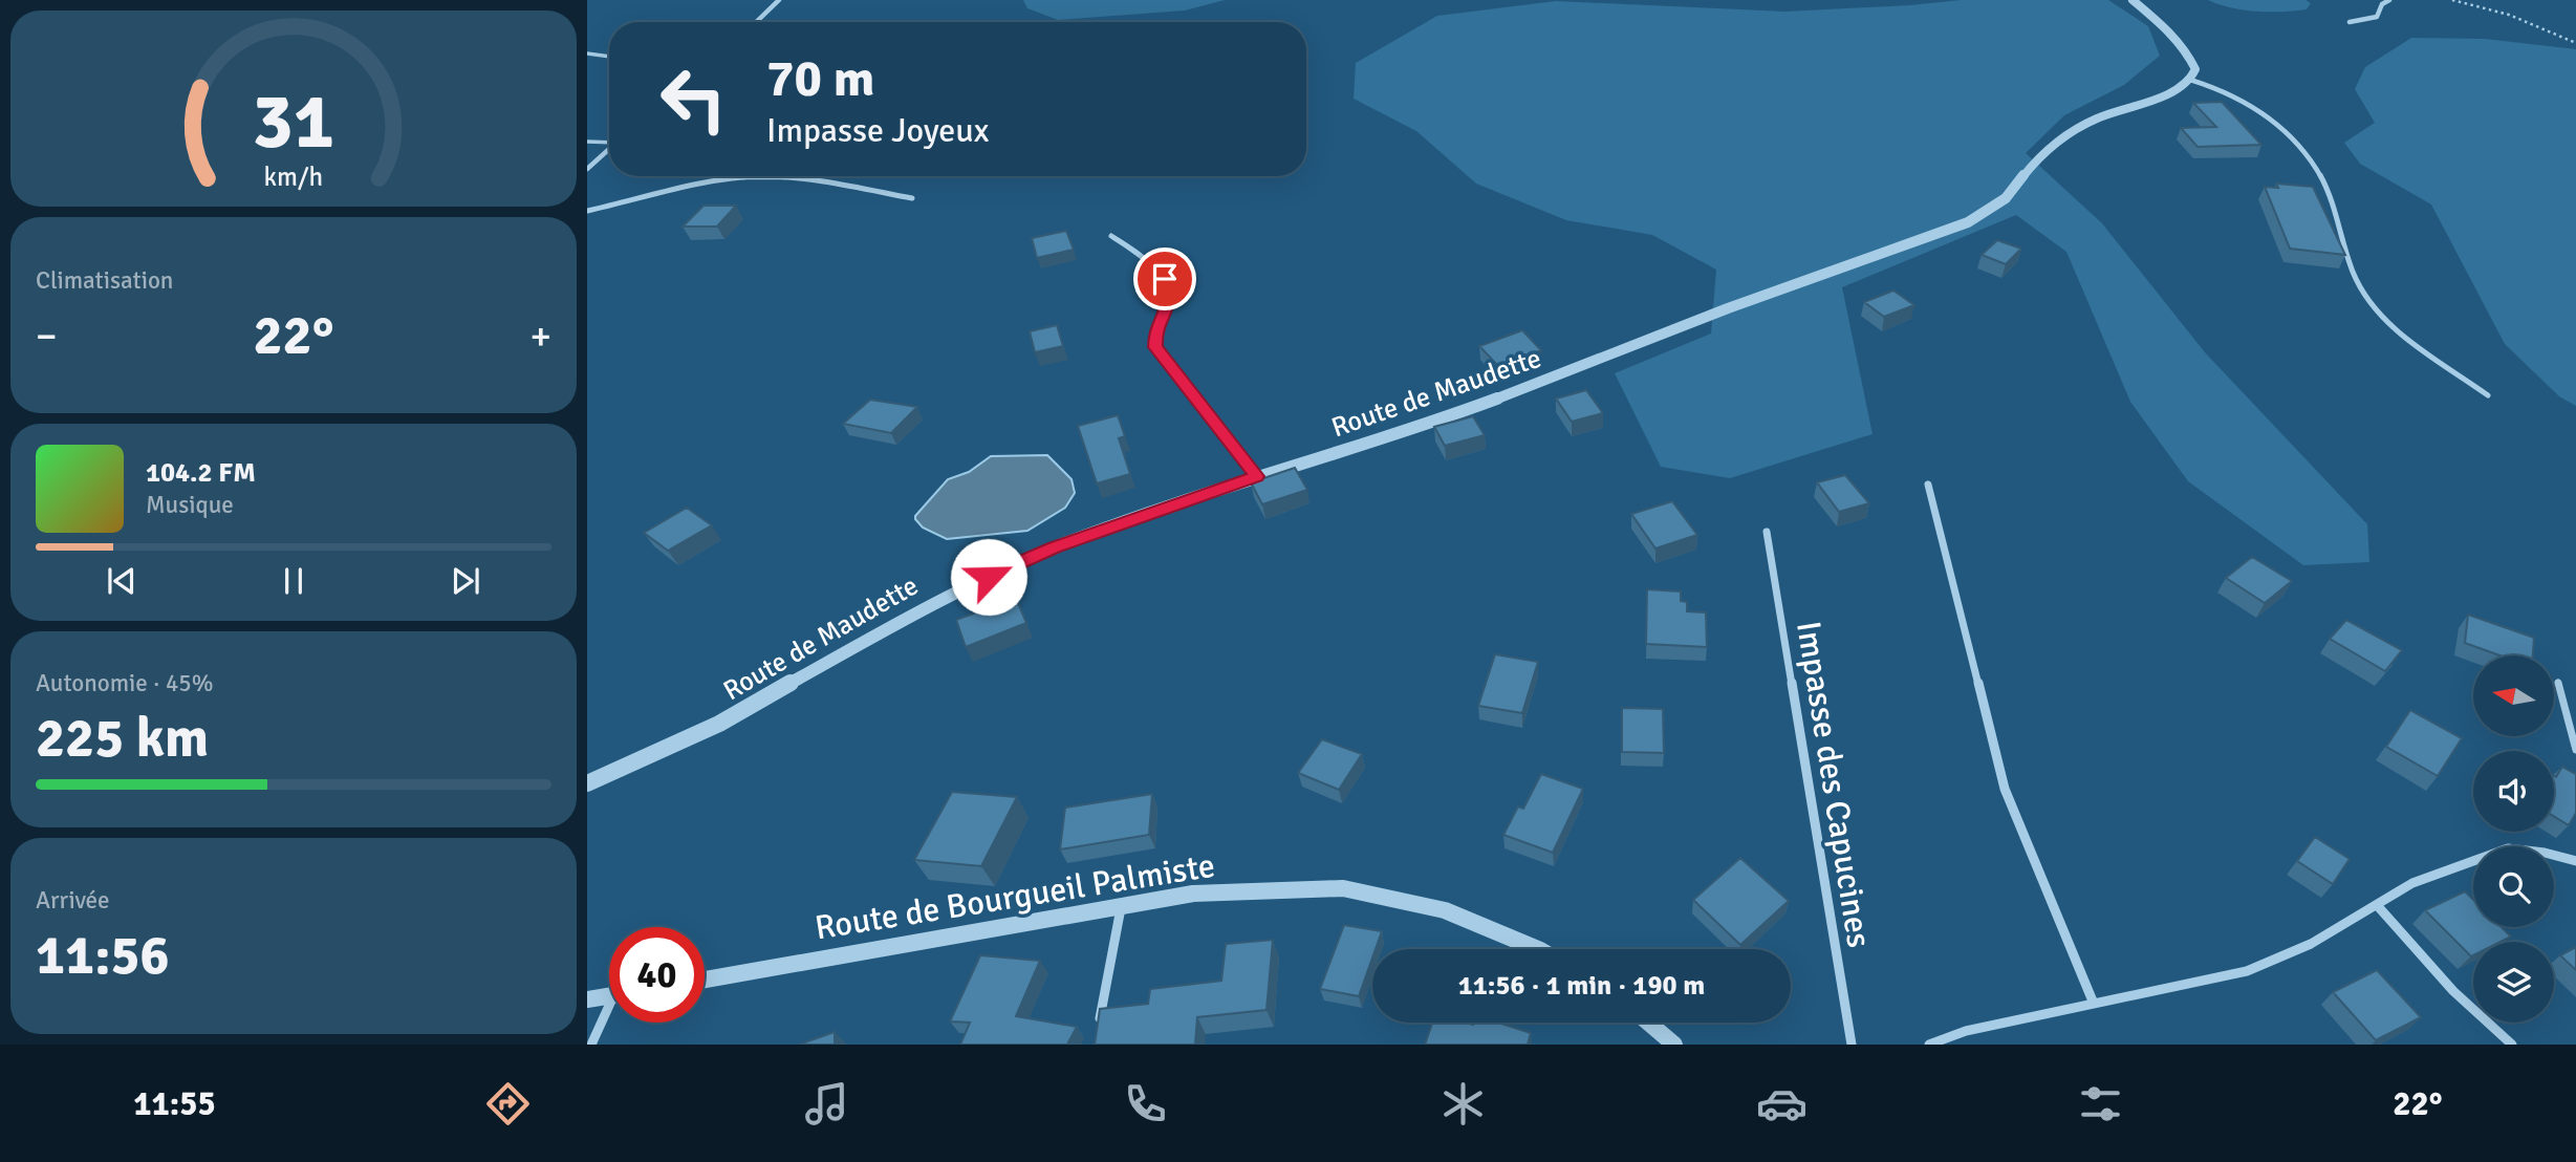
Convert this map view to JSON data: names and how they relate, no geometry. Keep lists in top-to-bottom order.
{
  "streets": {
    "street": ["Route de Maudette", "Impasse des Capucines", "Route de Bourgueil Palmiste"]
  },
  "north": "left",
  "page": {
    "turn": ["70 m", "Impasse Joyeux"],
    "tile": [
      "Climatisation",
      ["Autonomie · 45%", "225 km"],
      ["Arrivée", "11:56"]
    ],
    "heat": ["−", "22°", "+"],
    "song": ["104.2 FM", "Musique"],
    "limit": "40",
    "trip": "11:56 · 1 min · 190 m",
    "tabs": ["11:55", "22°"],
    "gauge": ["31", "km/h"]
  }
}
